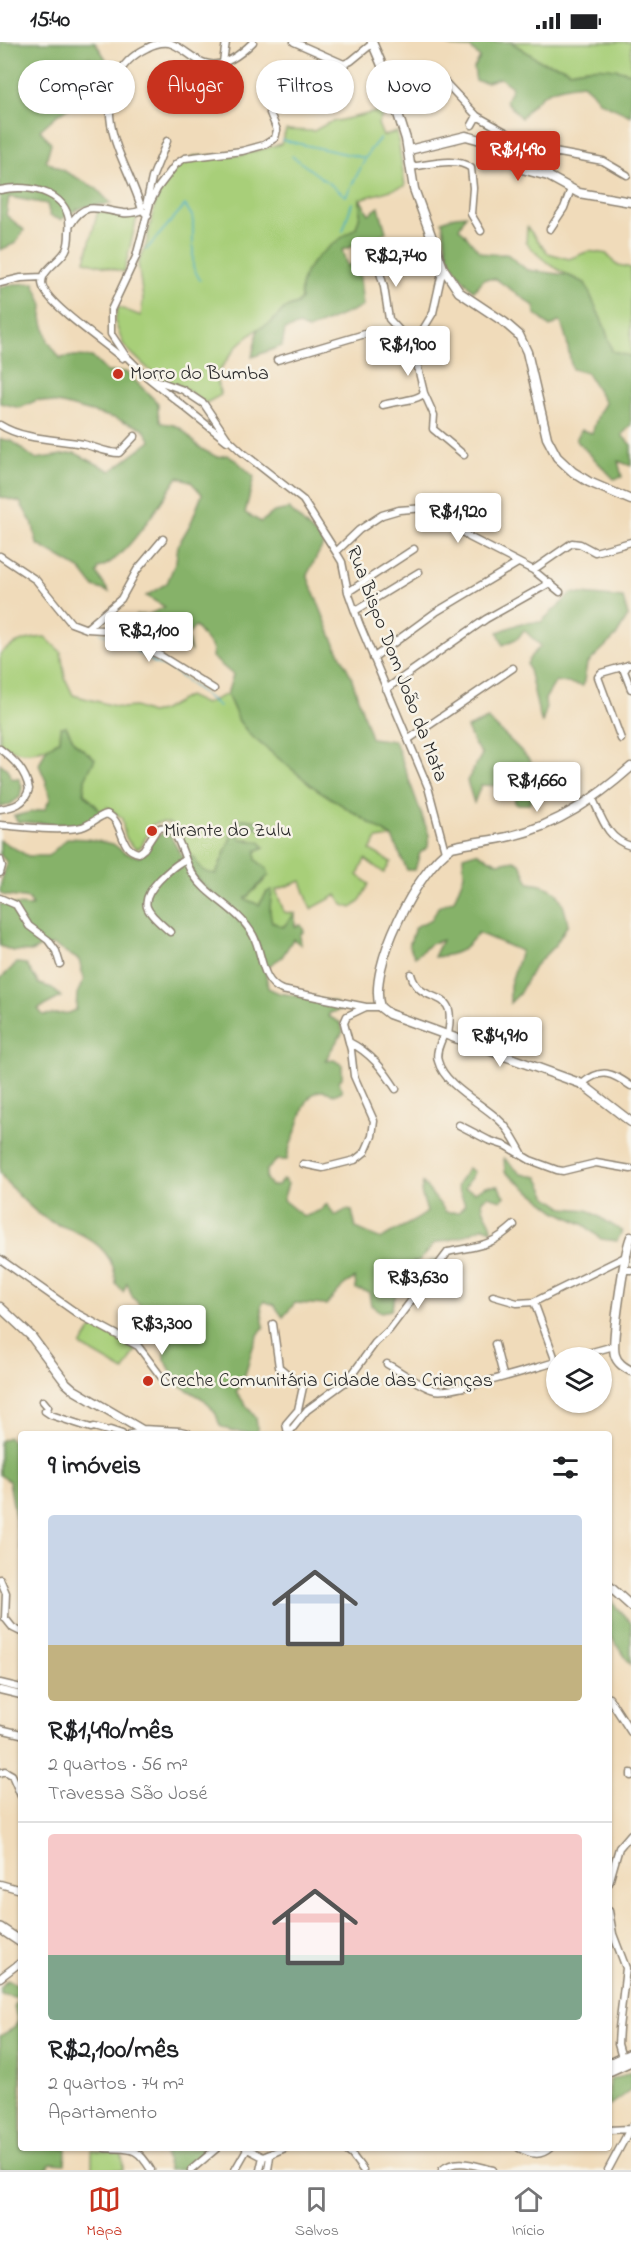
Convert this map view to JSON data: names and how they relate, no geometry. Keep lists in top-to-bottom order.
{
  "streets": {
    "street": ["Rua Bispo Dom João da Mata"]
  },
  "places": ["Morro do Bumba", "Mirante do Zulu", "Creche Comunitária Cidade das Crianças"],
  "page": {
    "status": "15:40",
    "chip": [
      "Comprar",
      "Alugar",
      "Filtros",
      "Novo"
    ],
    "price": [
      "R$1,490",
      "R$2,740",
      "R$1,900",
      "R$1,920",
      "R$2,100",
      "R$1,660",
      "R$4,910",
      "R$3,630",
      "R$3,300"
    ],
    "heading": "9 imóveis",
    "list": [
      {
        "name": "R$1,490/mês",
        "note": "2 quartos · 56 m² · Travessa São José"
      },
      {
        "name": "R$2,100/mês",
        "note": "2 quartos · 74 m² · Apartamento"
      }
    ],
    "tabs": ["Mapa", "Salvos", "Início"]
  }
}
